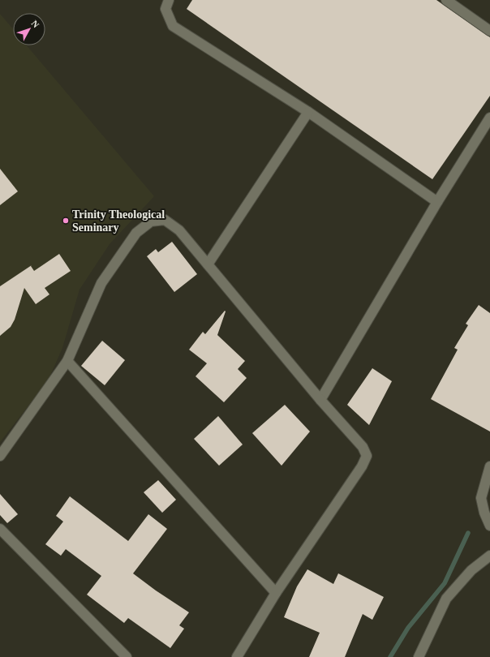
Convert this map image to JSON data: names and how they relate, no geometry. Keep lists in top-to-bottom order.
{
  "places": ["Trinity Theological Seminary"],
  "north": "top right"
}
